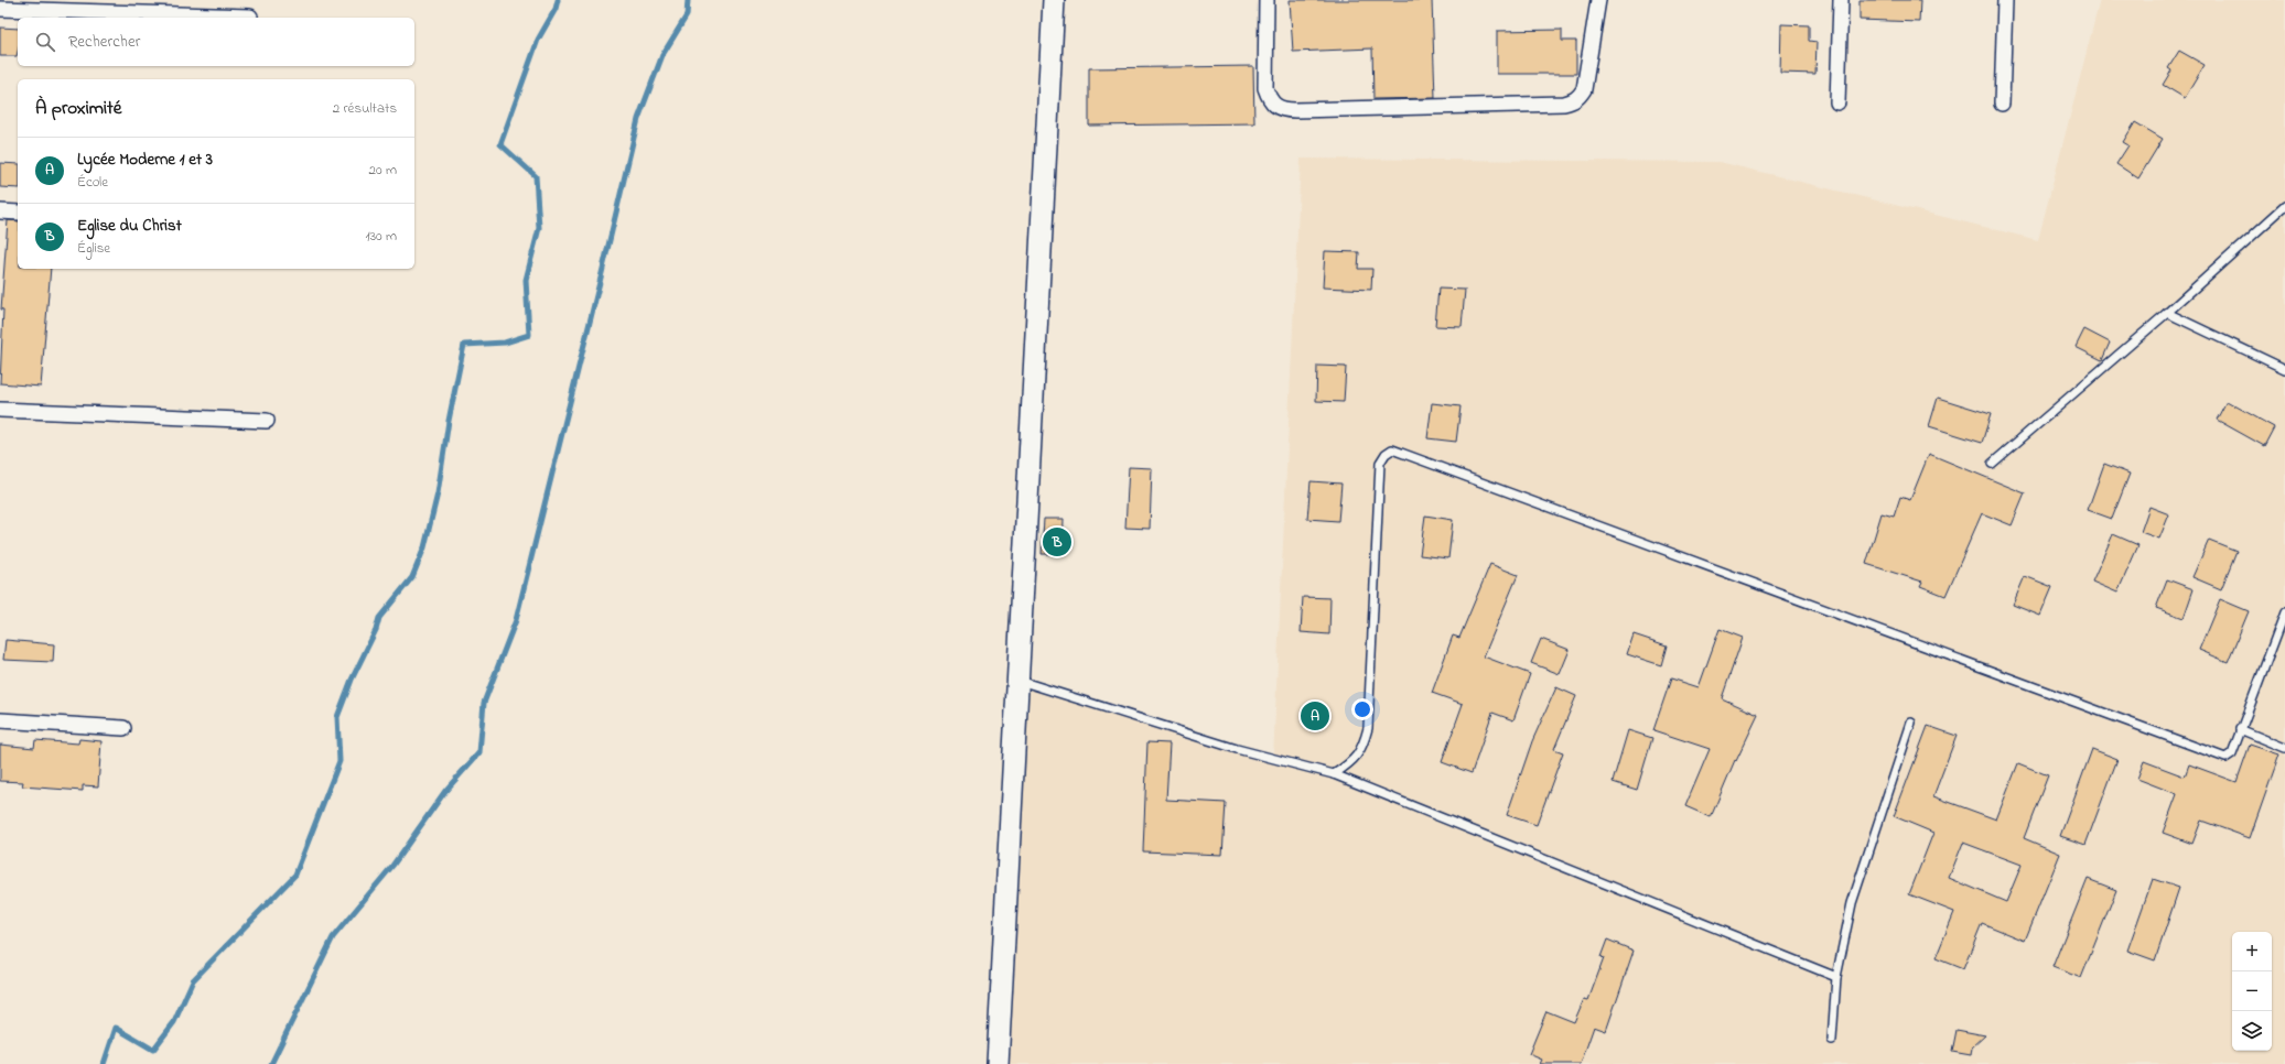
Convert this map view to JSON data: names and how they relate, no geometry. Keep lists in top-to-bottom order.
{
  "page": {
    "search": "Rechercher",
    "heading": ["À proximité", "2 résultats"],
    "list": [
      {
        "mark": "A",
        "name": "Lycée Moderne 1 et 3",
        "note": "École",
        "value": "20 m"
      },
      {
        "mark": "B",
        "name": "Eglise du Christ",
        "note": "Église",
        "value": "130 m"
      }
    ],
    "pins": ["B", "A"],
    "map_buttons": ["+", "−"]
  }
}
